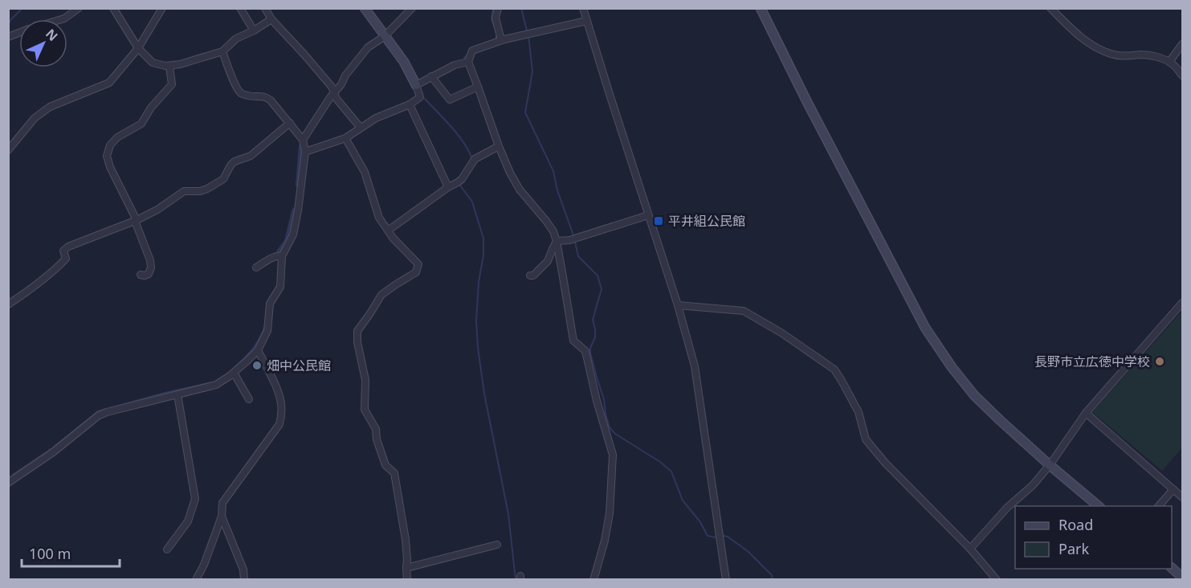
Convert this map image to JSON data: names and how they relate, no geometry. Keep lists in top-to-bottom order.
{
  "places": {
    "transit": ["平井組公民館"],
    "other": ["長野市立広徳中学校", "畑中公民館"]
  },
  "legend": ["Road", "Park"],
  "scale_bar": "100 m",
  "north": "top right"
}
